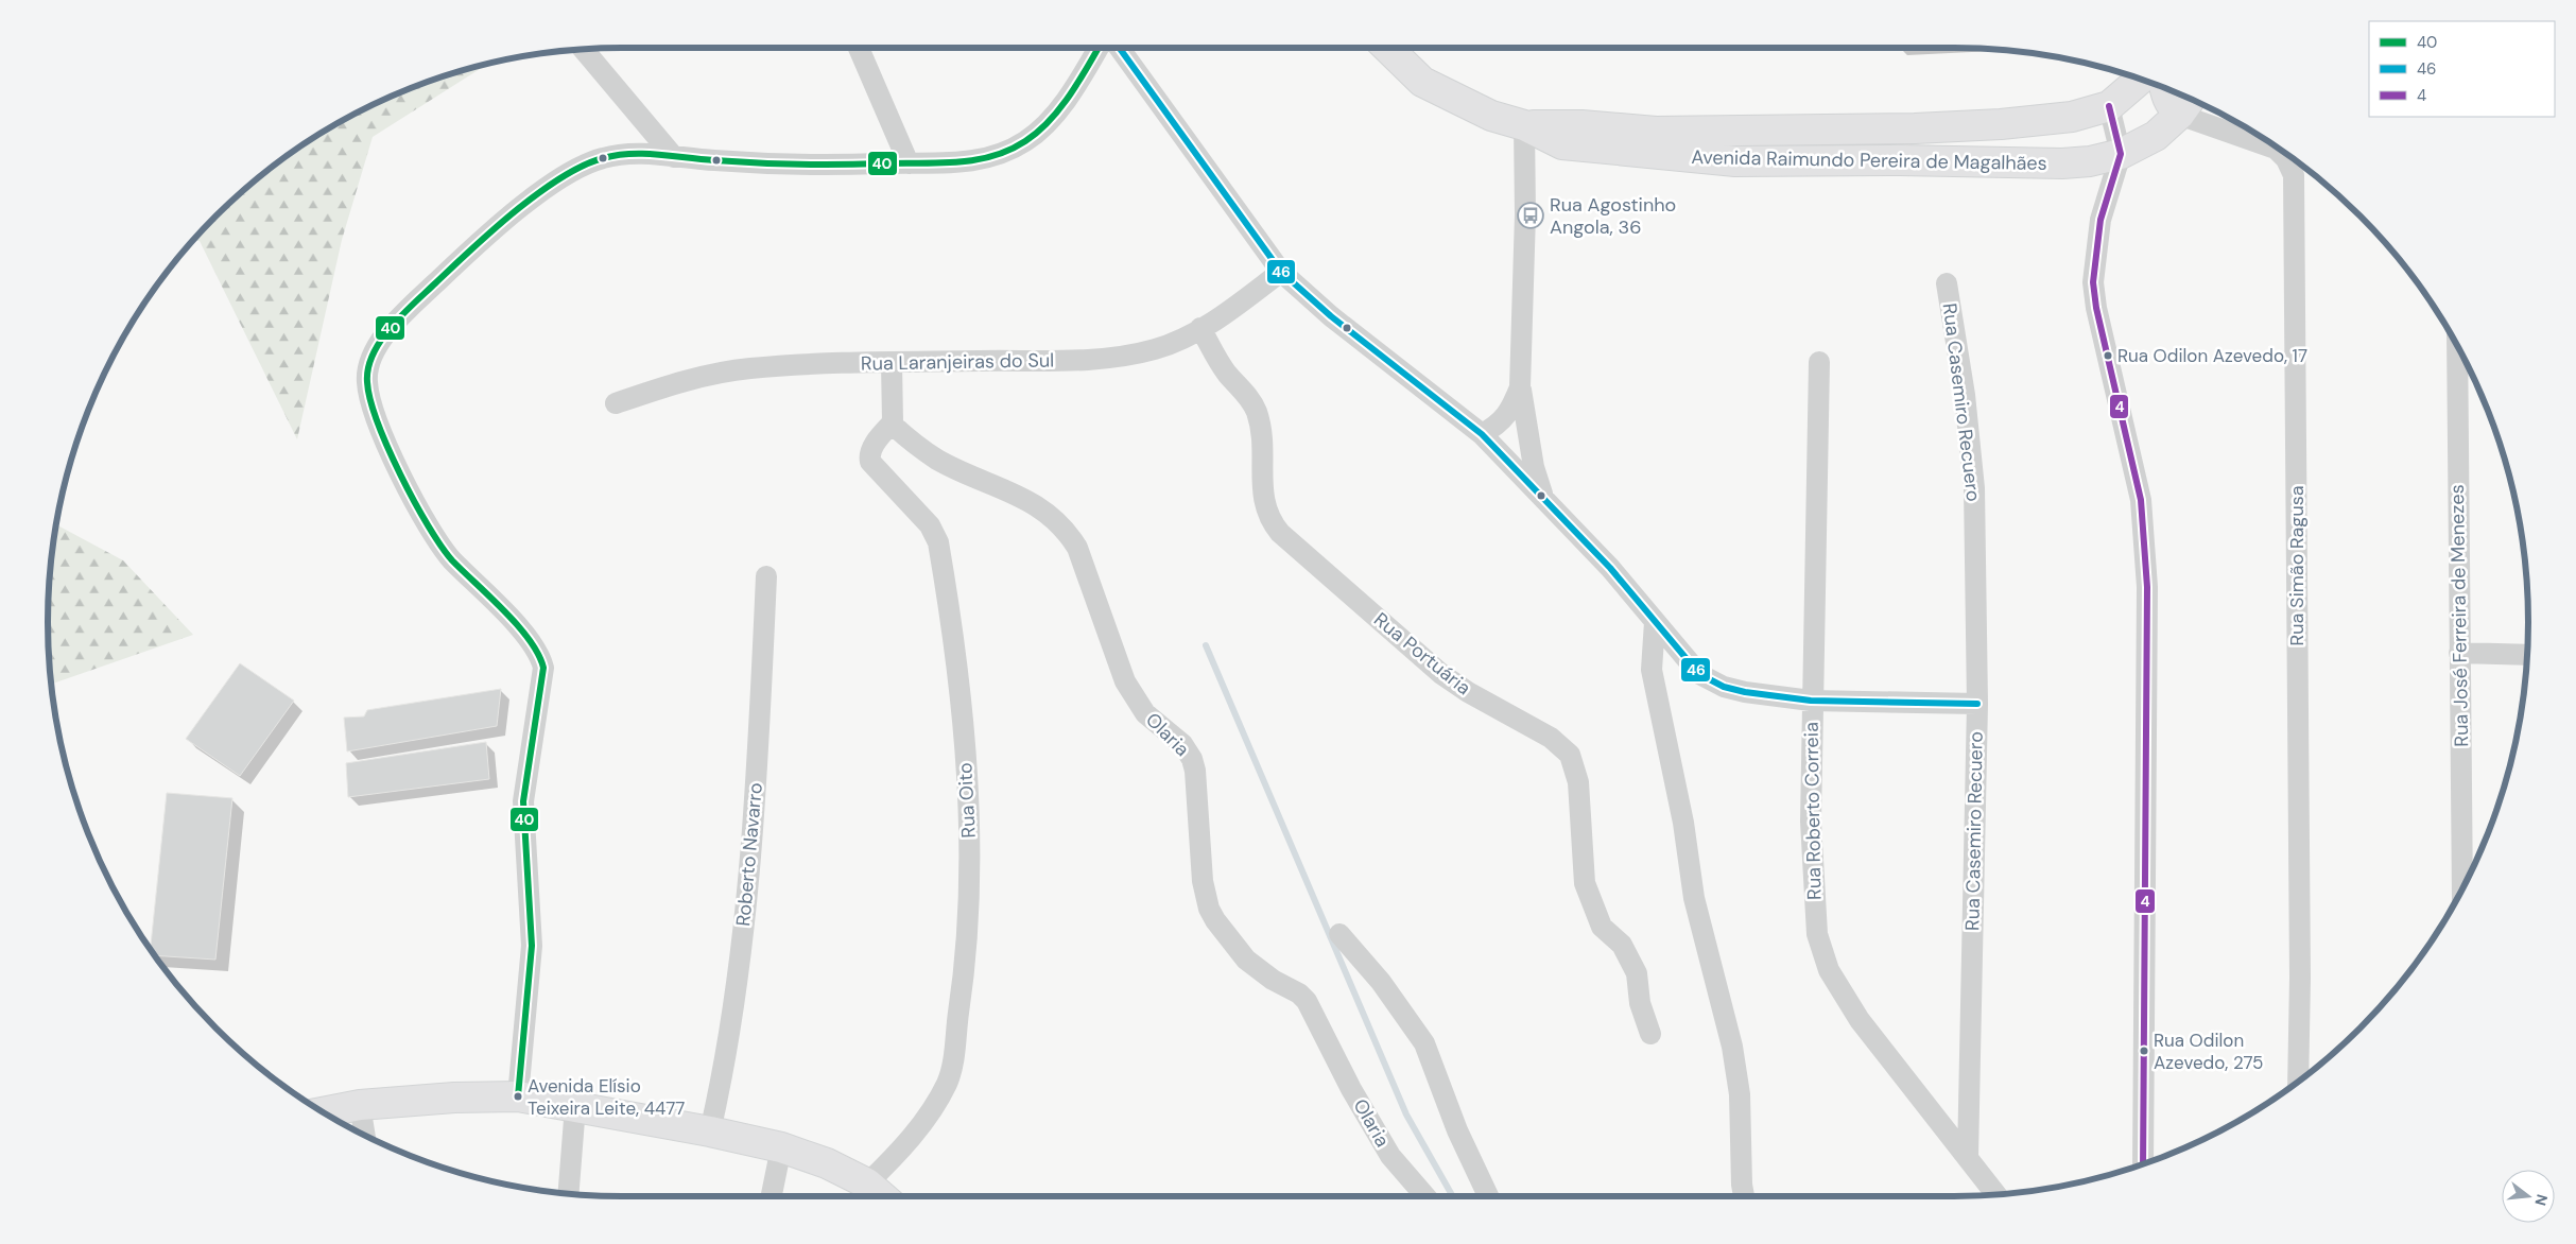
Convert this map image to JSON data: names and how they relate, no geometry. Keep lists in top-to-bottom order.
{
  "streets": {
    "main road": ["Avenida Raimundo Pereira de Magalhães"],
    "street": [
      "Rua Laranjeiras do Sul",
      "Rua Casemiro Recuero",
      "Rua Simão Ragusa",
      "Rua José Ferreira de Menezes",
      "Rua Portuária",
      "Olaria",
      "Rua Oito",
      "Rua Roberto Correia",
      "Roberto Navarro"
    ]
  },
  "crossings": [
    ["Avenida Raimundo Pereira de Magalhães", "Rua Simão Ragusa"],
    ["Rua Laranjeiras do Sul", "Rua Portuária"],
    ["Rua Casemiro Recuero", "Rua Roberto Correia"],
    ["Olaria", "Rua Oito"]
  ],
  "places": {
    "bus stop": ["Rua Agostinho Angola, 36"],
    "other": ["Rua Odilon Azevedo, 17", "Rua Odilon Azevedo, 275", "Avenida Elísio Teixeira Leite, 4477"]
  },
  "lines": ["transit line 40", "transit line 46", "transit line 4"],
  "legend": ["40", "46", "4"],
  "north": "right"
}
